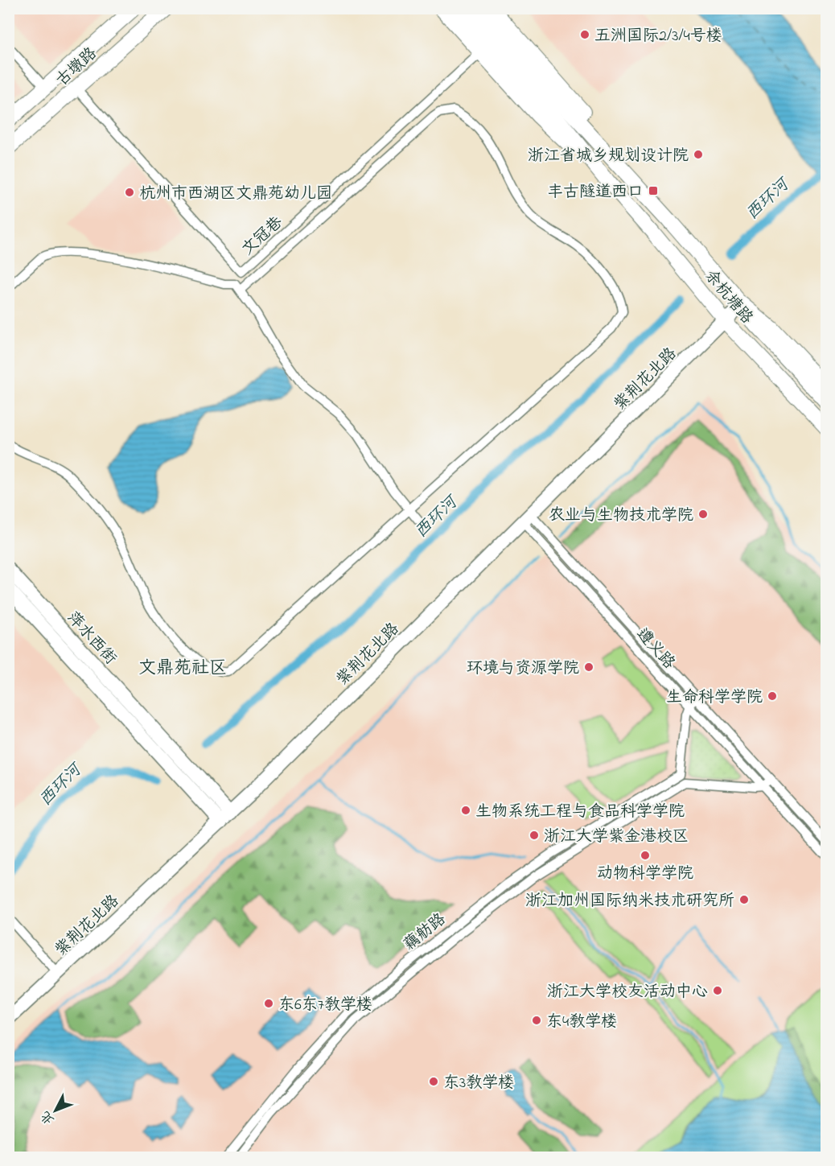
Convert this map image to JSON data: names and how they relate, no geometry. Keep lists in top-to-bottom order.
{
  "streets": {
    "main road": [
      "古墩路",
      "余杭塘路",
      "紫荆花北路",
      "萍水西街"
    ],
    "street": ["文冠巷", "遵义路", "藕舫路"]
  },
  "crossings": [
    ["古墩路", "文冠巷"],
    ["文冠巷", "余杭塘路"],
    ["余杭塘路", "紫荆花北路"],
    ["紫荆花北路", "萍水西街"],
    ["紫荆花北路", "遵义路"]
  ],
  "districts": ["文鼎苑社区"],
  "water": ["西环河"],
  "places": {
    "other": [
      "五洲国际2/3/4号楼",
      "浙江省城乡规划设计院",
      "杭州市西湖区文鼎苑幼儿园",
      "农业与生物技术学院",
      "环境与资源学院",
      "生命科学学院",
      "生物系统工程与食品科学学院",
      "浙江大学紫金港校区",
      "动物科学学院",
      "浙江加州国际纳米技术研究所",
      "浙江大学校友活动中心",
      "东6东7教学楼",
      "东4教学楼",
      "东3教学楼"
    ],
    "transit": ["丰古隧道西口"]
  },
  "north": "bottom left"
}
